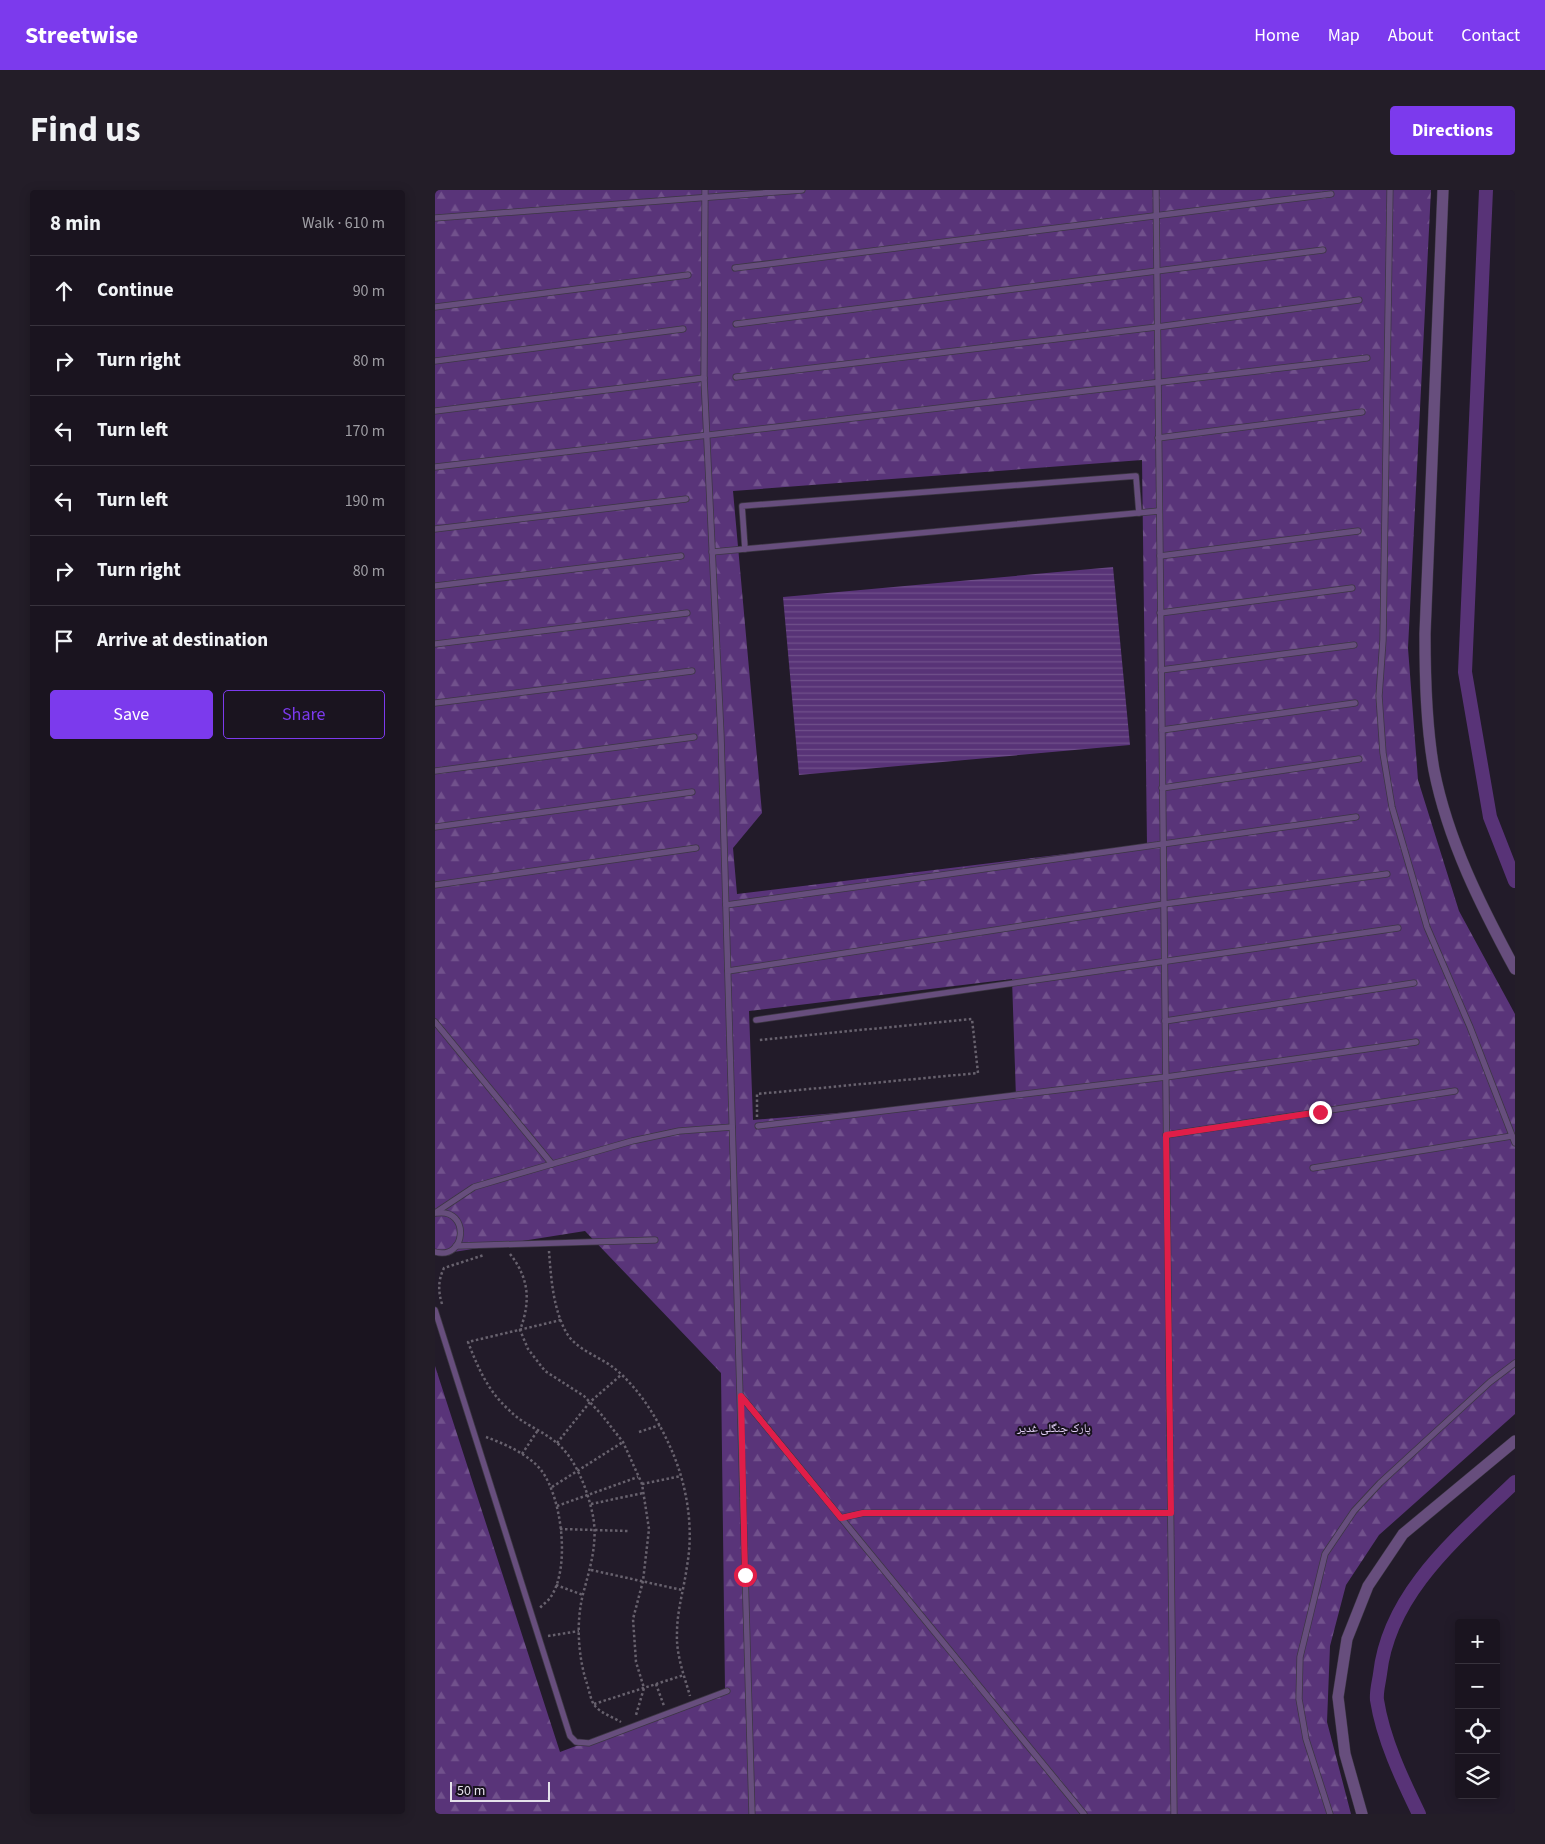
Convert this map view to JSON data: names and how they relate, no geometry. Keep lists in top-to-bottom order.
{
  "parks": ["پارک جنگلی غدیر"],
  "scale_bar": "50 m",
  "page": {
    "header": "Streetwise",
    "nav": [
      "Home",
      "Map",
      "About",
      "Contact"
    ],
    "title": "Find us",
    "buttons": [
      "Directions",
      ["Save", "Share"]
    ],
    "heading": ["8 min", "Walk · 610 m"],
    "list": [
      ["Continue", "90 m"],
      ["Turn right", "80 m"],
      ["Turn left", "170 m"],
      ["Turn left", "190 m"],
      ["Turn right", "80 m"],
      "Arrive at destination"
    ],
    "map_buttons": ["+", "−"],
    "scale": "50 m"
  }
}
